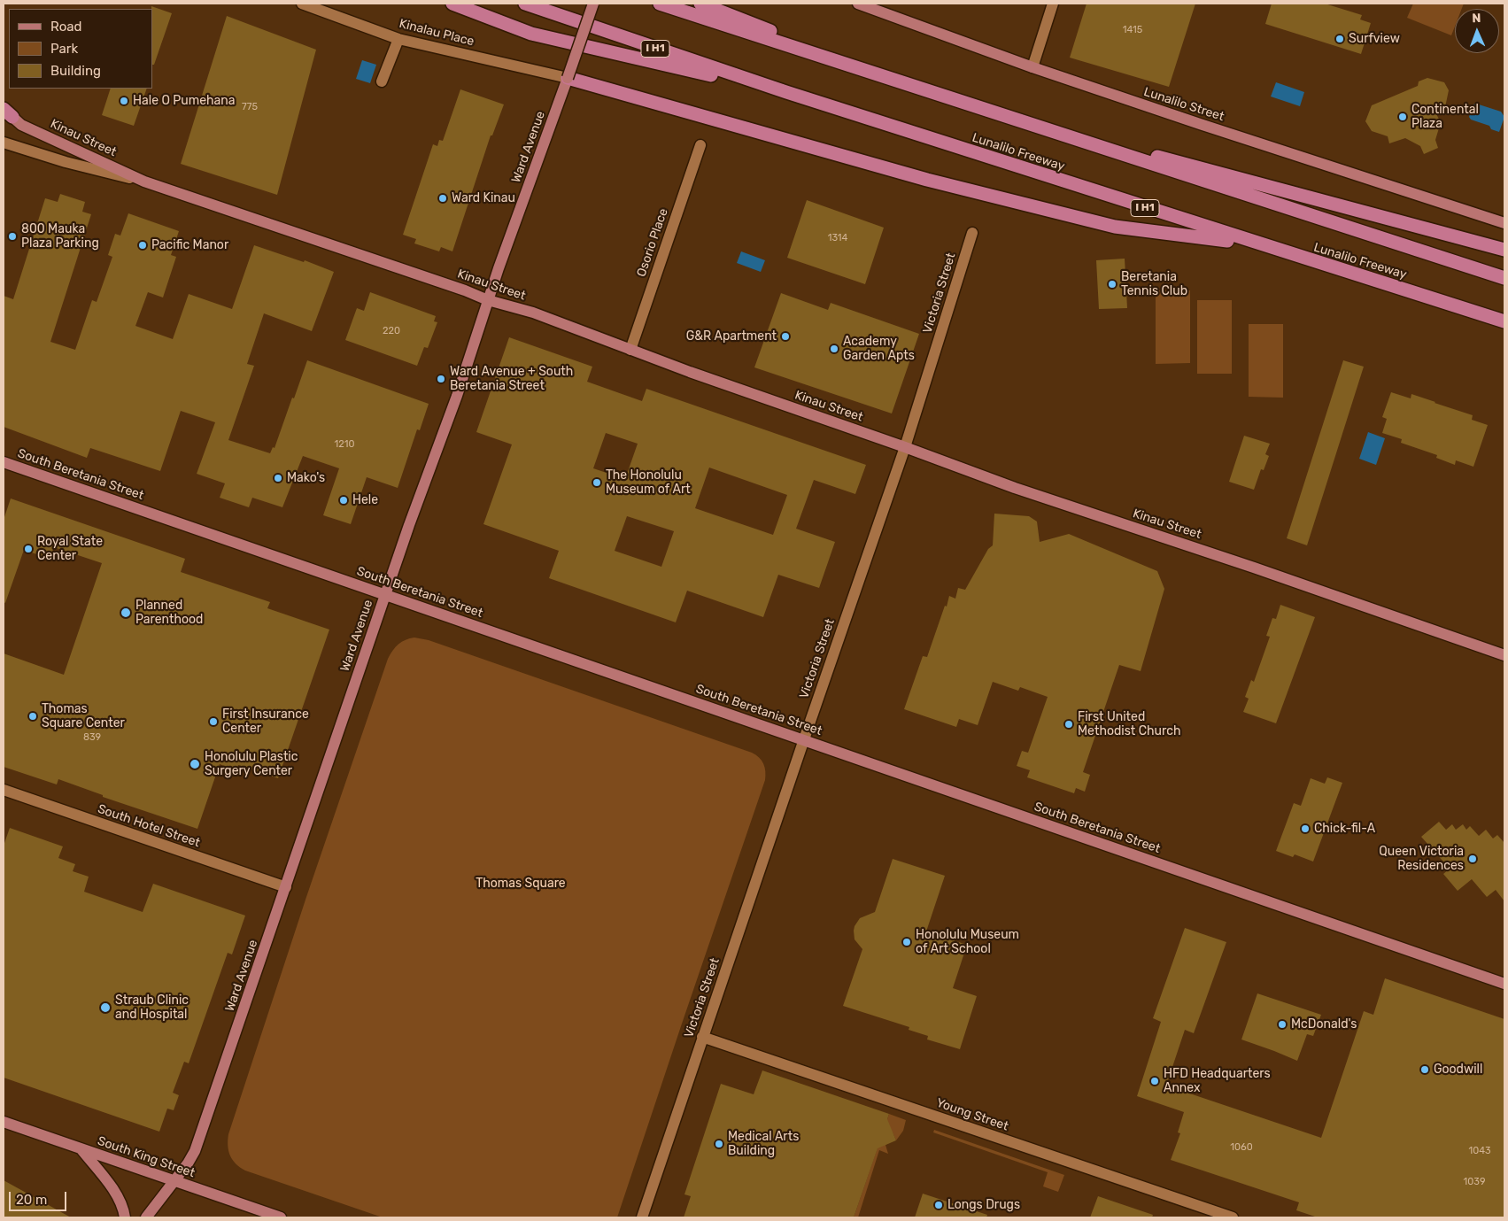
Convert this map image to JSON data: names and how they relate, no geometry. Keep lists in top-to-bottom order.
{
  "streets": {
    "highway": ["I H1", "Lunalilo Freeway"],
    "main road": [
      "Lunalilo Street",
      "Kinau Street",
      "Ward Avenue",
      "South Beretania Street",
      "South King Street"
    ],
    "street": [
      "Kinalau Place",
      "Osorio Place",
      "Victoria Street",
      "South Hotel Street",
      "Young Street"
    ]
  },
  "crossings": [
    ["Kinalau Place", "Ward Avenue"],
    ["Kinau Street", "Ward Avenue"],
    ["Kinau Street", "Osorio Place"],
    ["Kinau Street", "Victoria Street"],
    ["Ward Avenue", "South Beretania Street"],
    ["Ward Avenue", "South Hotel Street"],
    ["Ward Avenue", "South King Street"],
    ["Victoria Street", "South Beretania Street"],
    ["Victoria Street", "Young Street"]
  ],
  "parks": ["Thomas Square"],
  "places": [
    "Surfview",
    "Hale O Pumehana",
    "Continental Plaza",
    "Ward Kinau",
    "800 Mauka Plaza Parking",
    "Pacific Manor",
    "Beretania Tennis Club",
    "G&R Apartment",
    "Academy Garden Apts",
    "Ward Avenue + South Beretania Street",
    "Mako's",
    "The Honolulu Museum of Art",
    "Hele",
    "Royal State Center",
    "Planned Parenthood",
    "Thomas Square Center",
    "First Insurance Center",
    "First United Methodist Church",
    "Honolulu Plastic Surgery Center",
    "Chick-fil-A",
    "Queen Victoria Residences",
    "Honolulu Museum of Art School",
    "Straub Clinic and Hospital",
    "McDonald's",
    "Goodwill",
    "HFD Headquarters Annex",
    "Medical Arts Building",
    "Longs Drugs"
  ],
  "house_numbers": [
    "1415",
    "775",
    "1314",
    "220",
    "1210",
    "839",
    "1060",
    "1043",
    "1039"
  ],
  "legend": ["Road", "Park", "Building"],
  "scale_bar": "20 m",
  "north": "top"
}
